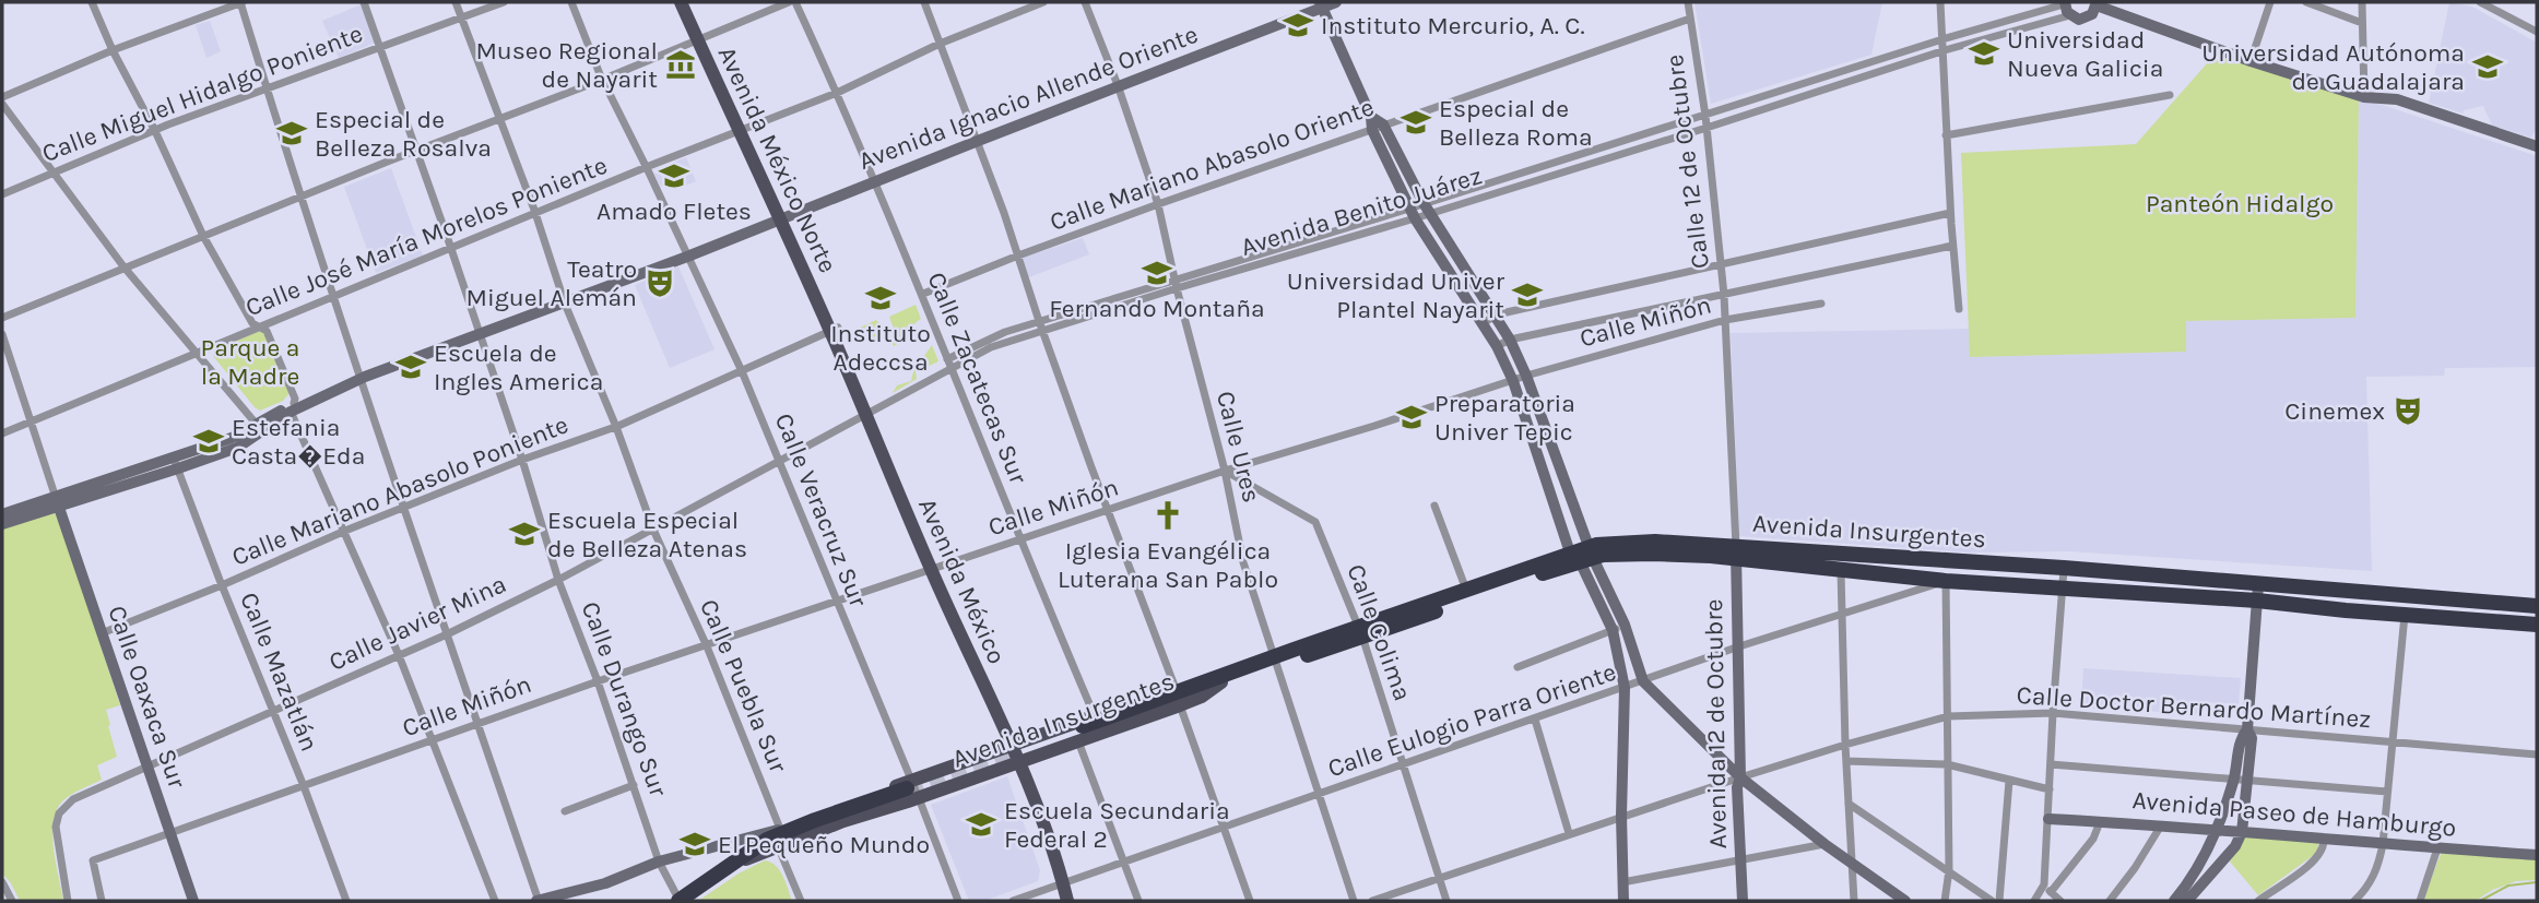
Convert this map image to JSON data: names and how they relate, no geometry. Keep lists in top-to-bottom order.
{
  "streets": {
    "highway": ["Avenida Insurgentes"],
    "main road": [
      "Avenida Ignacio Allende Oriente",
      "Avenida México Norte",
      "Avenida México",
      "Calle Oaxaca Sur",
      "Avenida 12 de Octubre",
      "Avenida Paseo de Hamburgo"
    ],
    "street": [
      "Calle Miguel Hidalgo Poniente",
      "Calle 12 de Octubre",
      "Calle Mariano Abasolo Oriente",
      "Avenida Benito Juárez",
      "Calle José María Morelos Poniente",
      "Calle Miñón",
      "Calle Zacatecas Sur",
      "Calle Ures",
      "Calle Mariano Abasolo Poniente",
      "Calle Veracruz Sur",
      "Calle Javier Mina",
      "Calle Colima",
      "Calle Mazatlán",
      "Calle Puebla Sur",
      "Calle Durango Sur",
      "Calle Doctor Bernardo Martínez",
      "Calle Eulogio Parra Oriente"
    ]
  },
  "crossings": [
    ["Calle Miguel Hidalgo Poniente", "Calle Puebla Sur"],
    ["Calle Miguel Hidalgo Poniente", "Calle Durango Sur"],
    ["Avenida Ignacio Allende Oriente", "Avenida México Norte"],
    ["Avenida Ignacio Allende Oriente", "Calle Zacatecas Sur"],
    ["Avenida Ignacio Allende Oriente", "Calle Ures"],
    ["Avenida Ignacio Allende Oriente", "Calle Veracruz Sur"],
    ["Avenida Ignacio Allende Oriente", "Calle Mazatlán"],
    ["Avenida Ignacio Allende Oriente", "Calle Puebla Sur"],
    ["Avenida Ignacio Allende Oriente", "Calle Oaxaca Sur"],
    ["Avenida Ignacio Allende Oriente", "Calle Durango Sur"],
    ["Avenida México Norte", "Calle José María Morelos Poniente"],
    ["Avenida México Norte", "Calle Mariano Abasolo Poniente"],
    ["Avenida México Norte", "Avenida México"],
    ["Avenida México Norte", "Calle Javier Mina"],
    ["Calle 12 de Octubre", "Calle Mariano Abasolo Oriente"],
    ["Calle 12 de Octubre", "Avenida Benito Juárez"],
    ["Calle 12 de Octubre", "Calle Miñón"],
    ["Calle 12 de Octubre", "Avenida Insurgentes"],
    ["Calle 12 de Octubre", "Avenida 12 de Octubre"],
    ["Calle Mariano Abasolo Oriente", "Calle Zacatecas Sur"],
    ["Calle Mariano Abasolo Oriente", "Calle Ures"],
    ["Avenida Benito Juárez", "Calle Zacatecas Sur"],
    ["Avenida Benito Juárez", "Calle Ures"],
    ["Avenida Benito Juárez", "Calle Javier Mina"],
    ["Calle José María Morelos Poniente", "Calle Zacatecas Sur"],
    ["Calle José María Morelos Poniente", "Calle Veracruz Sur"],
    ["Calle José María Morelos Poniente", "Calle Puebla Sur"],
    ["Calle José María Morelos Poniente", "Calle Oaxaca Sur"],
    ["Calle José María Morelos Poniente", "Calle Durango Sur"],
    ["Calle Miñón", "Calle Zacatecas Sur"],
    ["Calle Miñón", "Calle Ures"],
    ["Calle Miñón", "Calle Veracruz Sur"],
    ["Calle Miñón", "Avenida México"],
    ["Calle Miñón", "Calle Colima"],
    ["Calle Miñón", "Calle Mazatlán"],
    ["Calle Miñón", "Calle Puebla Sur"],
    ["Calle Miñón", "Calle Oaxaca Sur"],
    ["Calle Miñón", "Calle Durango Sur"],
    ["Calle Zacatecas Sur", "Avenida Insurgentes"],
    ["Calle Zacatecas Sur", "Calle Javier Mina"],
    ["Calle Zacatecas Sur", "Calle Eulogio Parra Oriente"],
    ["Calle Ures", "Avenida Insurgentes"],
    ["Calle Ures", "Calle Colima"],
    ["Calle Ures", "Calle Eulogio Parra Oriente"],
    ["Calle Mariano Abasolo Poniente", "Calle Veracruz Sur"],
    ["Calle Mariano Abasolo Poniente", "Calle Mazatlán"],
    ["Calle Mariano Abasolo Poniente", "Calle Puebla Sur"],
    ["Calle Mariano Abasolo Poniente", "Calle Oaxaca Sur"],
    ["Calle Mariano Abasolo Poniente", "Calle Durango Sur"],
    ["Calle Veracruz Sur", "Avenida Insurgentes"],
    ["Calle Veracruz Sur", "Calle Javier Mina"],
    ["Avenida Insurgentes", "Avenida México"],
    ["Avenida Insurgentes", "Calle Colima"],
    ["Avenida Insurgentes", "Calle Eulogio Parra Oriente"],
    ["Avenida Insurgentes", "Avenida 12 de Octubre"],
    ["Avenida México", "Calle Javier Mina"],
    ["Avenida México", "Calle Eulogio Parra Oriente"],
    ["Calle Javier Mina", "Calle Mazatlán"],
    ["Calle Javier Mina", "Calle Puebla Sur"],
    ["Calle Javier Mina", "Calle Oaxaca Sur"],
    ["Calle Javier Mina", "Calle Durango Sur"],
    ["Calle Colima", "Calle Doctor Bernardo Martínez"],
    ["Calle Colima", "Calle Eulogio Parra Oriente"],
    ["Calle Doctor Bernardo Martínez", "Avenida 12 de Octubre"],
    ["Calle Eulogio Parra Oriente", "Avenida 12 de Octubre"]
  ],
  "parks": ["Panteón Hidalgo", "Parque a la Madre"],
  "places": {
    "school or university": [
      "Instituto Mercurio, A. C.",
      "Universidad Nueva Galicia",
      "Universidad Autónoma de Guadalajara",
      "Especial de Belleza Roma",
      "Especial de Belleza Rosalva",
      "Amado Fletes",
      "Fernando Montaña",
      "Universidad Univer Plantel Nayarit",
      "Instituto Adeccsa",
      "Escuela de Ingles America",
      "Preparatoria Univer Tepic",
      "Estefania Casta�Eda",
      "Escuela Especial de Belleza Atenas",
      "Escuela Secundaria Federal 2",
      "El Pequeño Mundo"
    ],
    "museum": ["Museo Regional de Nayarit"],
    "theatre": ["Teatro Miguel Alemán", "Cinemex"],
    "church": ["Iglesia Evangélica Luterana San Pablo"]
  }
}
